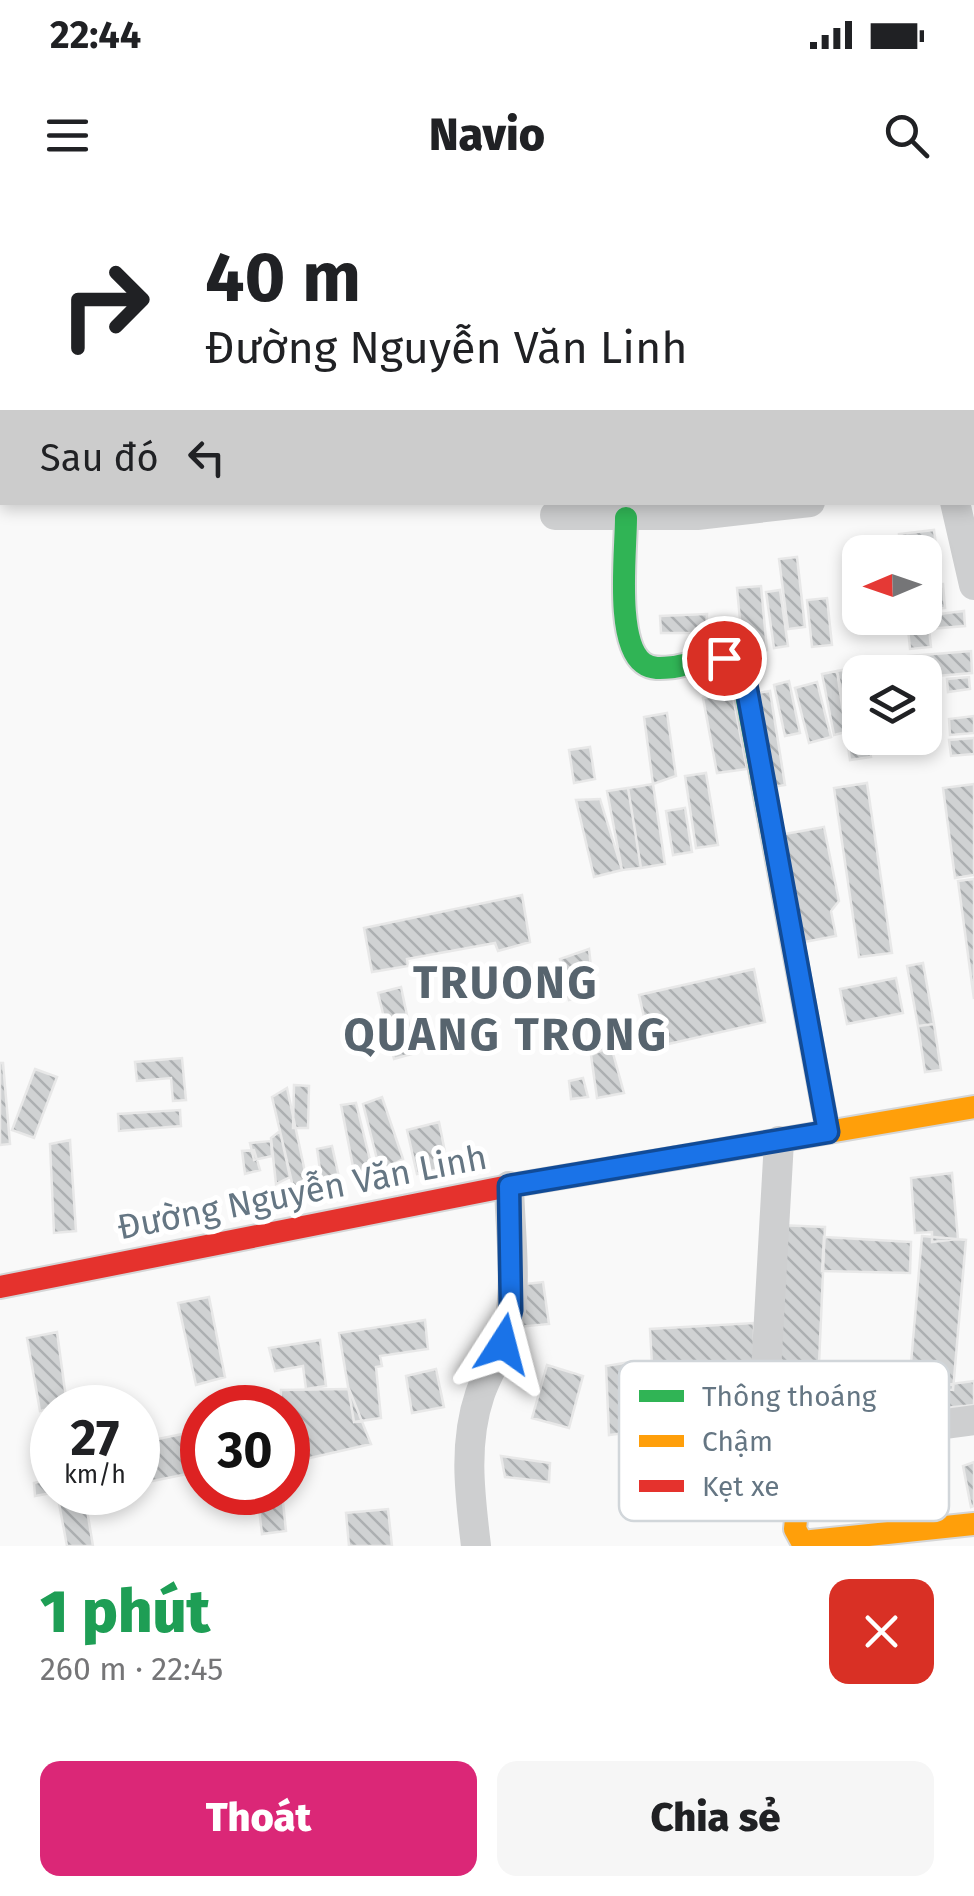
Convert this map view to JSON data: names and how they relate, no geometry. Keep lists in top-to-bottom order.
{
  "streets": {
    "street": ["Đường Nguyễn Văn Linh"]
  },
  "districts": ["TRUONG QUANG TRONG"],
  "legend": ["Thông thoáng", "Chậm", "Kẹt xe"],
  "north": "left",
  "page": {
    "status": "22:44",
    "header": "Navio",
    "turn": ["40 m", "Đường Nguyễn Văn Linh"],
    "then": "Sau đó",
    "speed": "27 km/h",
    "limit": "30",
    "heading": ["1 phút", "260 m · 22:45"],
    "buttons": ["Thoát", "Chia sẻ"]
  }
}
